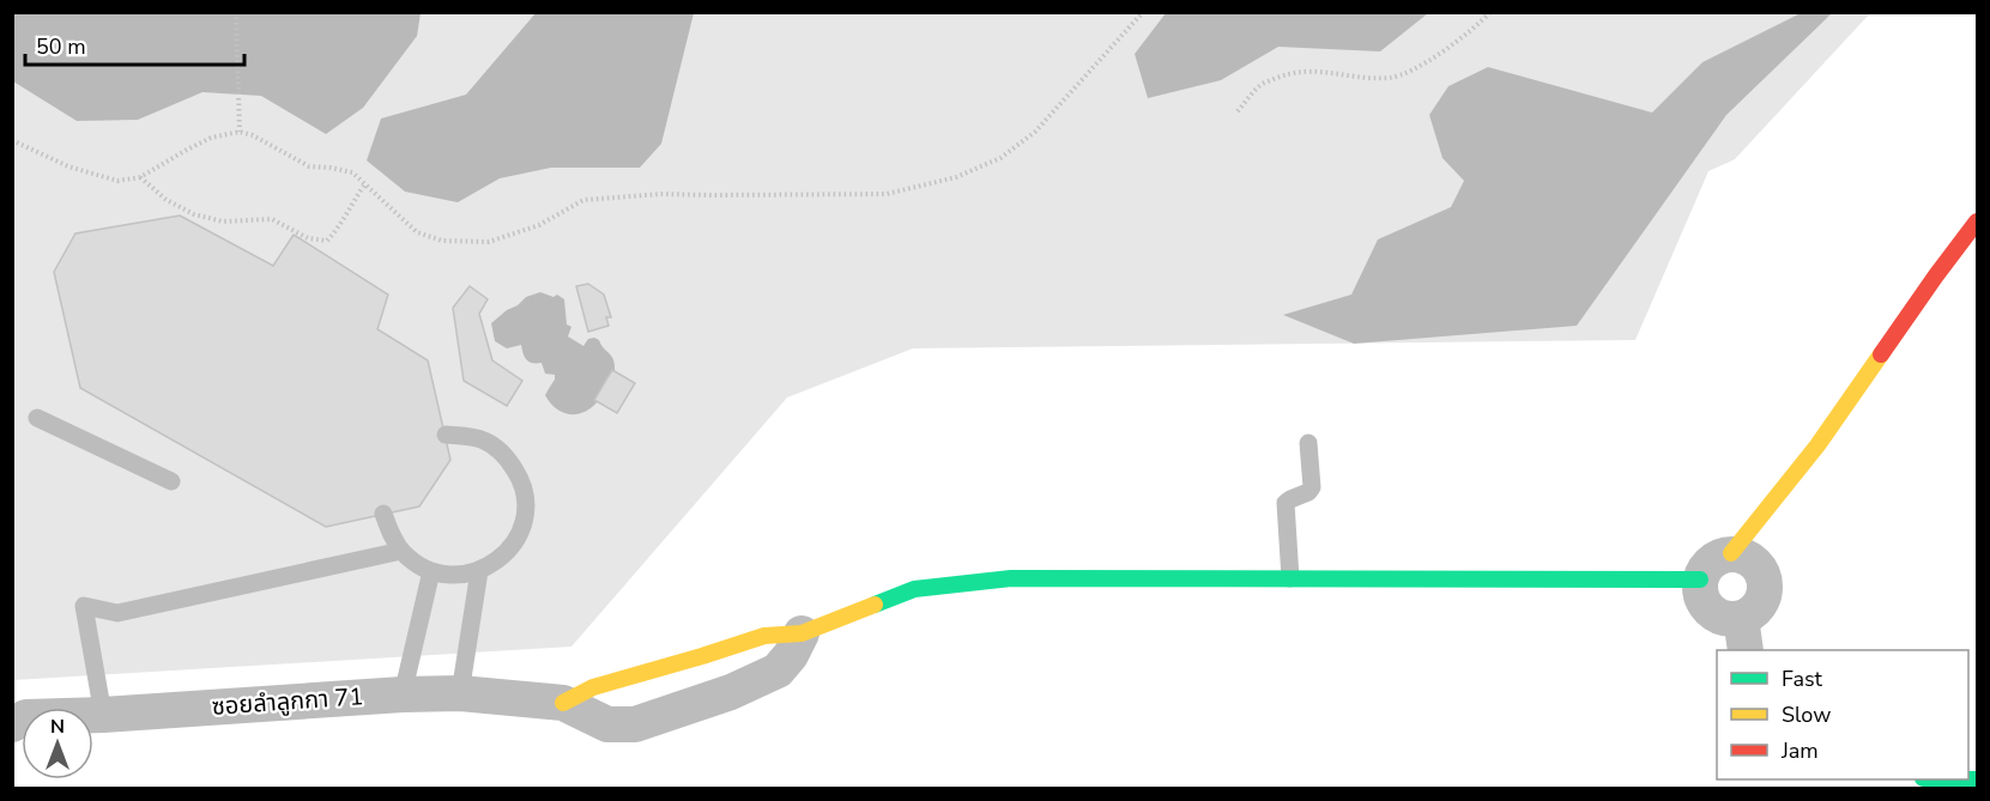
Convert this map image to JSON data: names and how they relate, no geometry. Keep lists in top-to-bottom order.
{
  "streets": {
    "street": ["ซอยลำลูกกา 71"]
  },
  "legend": ["Fast", "Slow", "Jam"],
  "scale_bar": "50 m",
  "north": "top"
}
